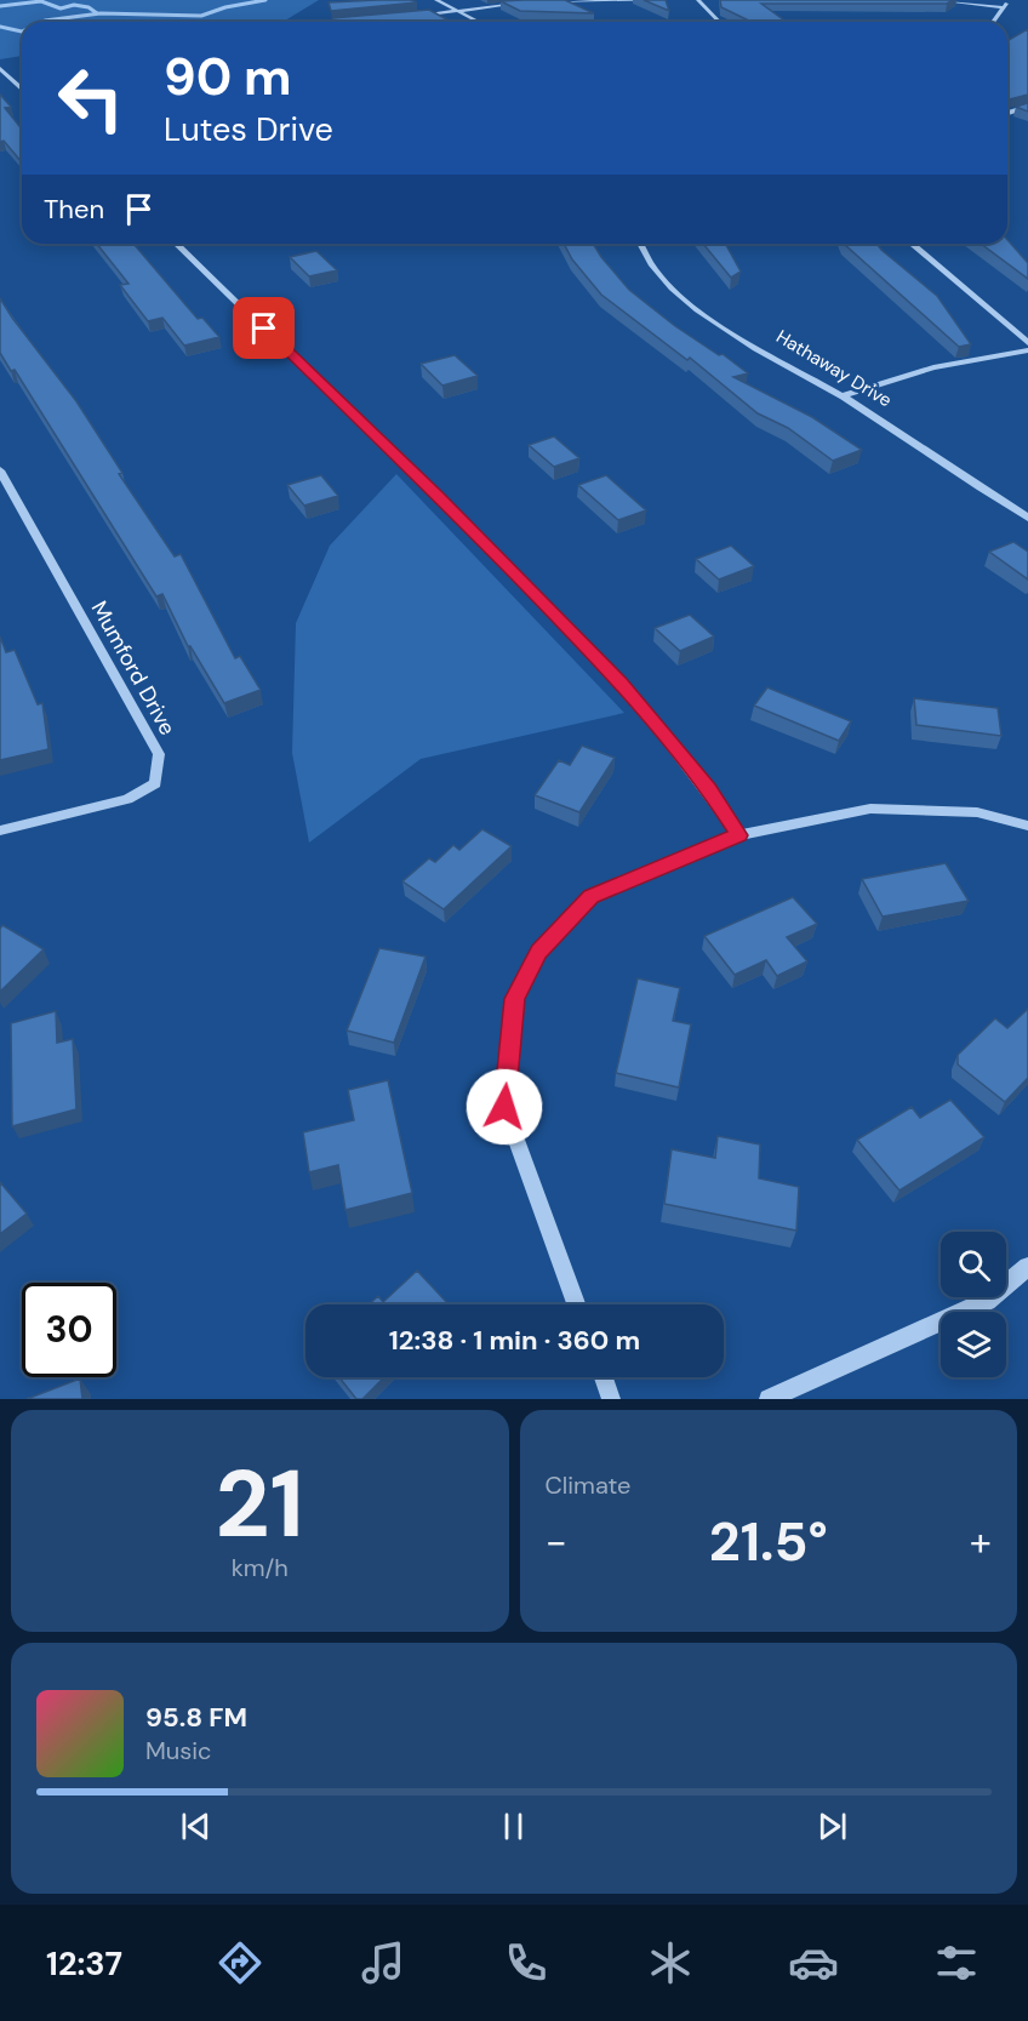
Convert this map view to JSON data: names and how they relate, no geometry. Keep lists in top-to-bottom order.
{
  "streets": {
    "street": ["Hathaway Drive", "Mumford Drive"]
  },
  "page": {
    "turn": ["90 m", "Lutes Drive"],
    "then": "Then",
    "limit": "30",
    "trip": "12:38 · 1 min · 360 m",
    "tile": [
      ["21", "km/h"],
      "Climate"
    ],
    "heat": ["−", "21.5°", "+"],
    "song": ["95.8 FM", "Music"],
    "tabs": "12:37"
  }
}
